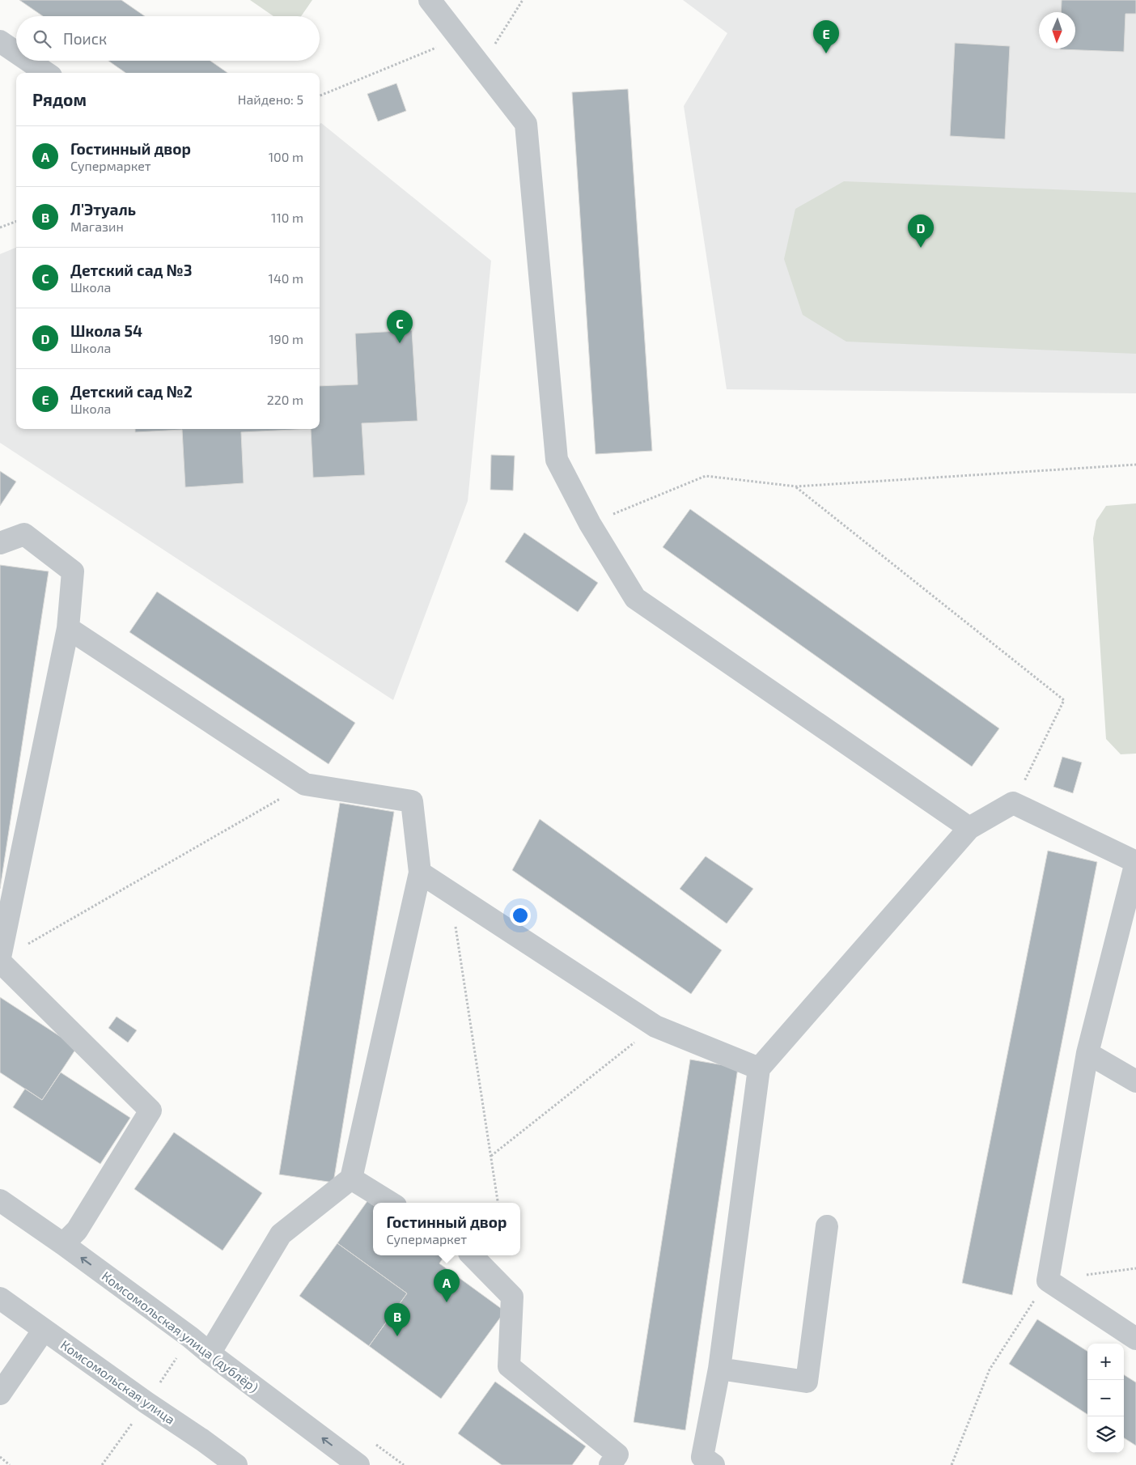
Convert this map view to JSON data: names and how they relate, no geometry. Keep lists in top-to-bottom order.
{
  "streets": {
    "street": ["Комсомольская улица (дублёр)", "Комсомольская улица"]
  },
  "one_way": ["Комсомольская улица (дублёр)"],
  "north": "bottom",
  "page": {
    "search": "Поиск",
    "pins": [
      "E",
      "D",
      "C",
      "A",
      "B"
    ],
    "heading": ["Рядом", "Найдено: 5"],
    "list": [
      {
        "mark": "A",
        "name": "Гостинный двор",
        "note": "Супермаркет",
        "value": "100 m"
      },
      {
        "mark": "B",
        "name": "Л'Этуаль",
        "note": "Магазин",
        "value": "110 m"
      },
      {
        "mark": "C",
        "name": "Детский сад №3",
        "note": "Школа",
        "value": "140 m"
      },
      {
        "mark": "D",
        "name": "Школа 54",
        "note": "Школа",
        "value": "190 m"
      },
      {
        "mark": "E",
        "name": "Детский сад №2",
        "note": "Школа",
        "value": "220 m"
      }
    ],
    "popup": ["Гостинный двор", "Супермаркет"],
    "map_buttons": ["+", "−"]
  }
}
